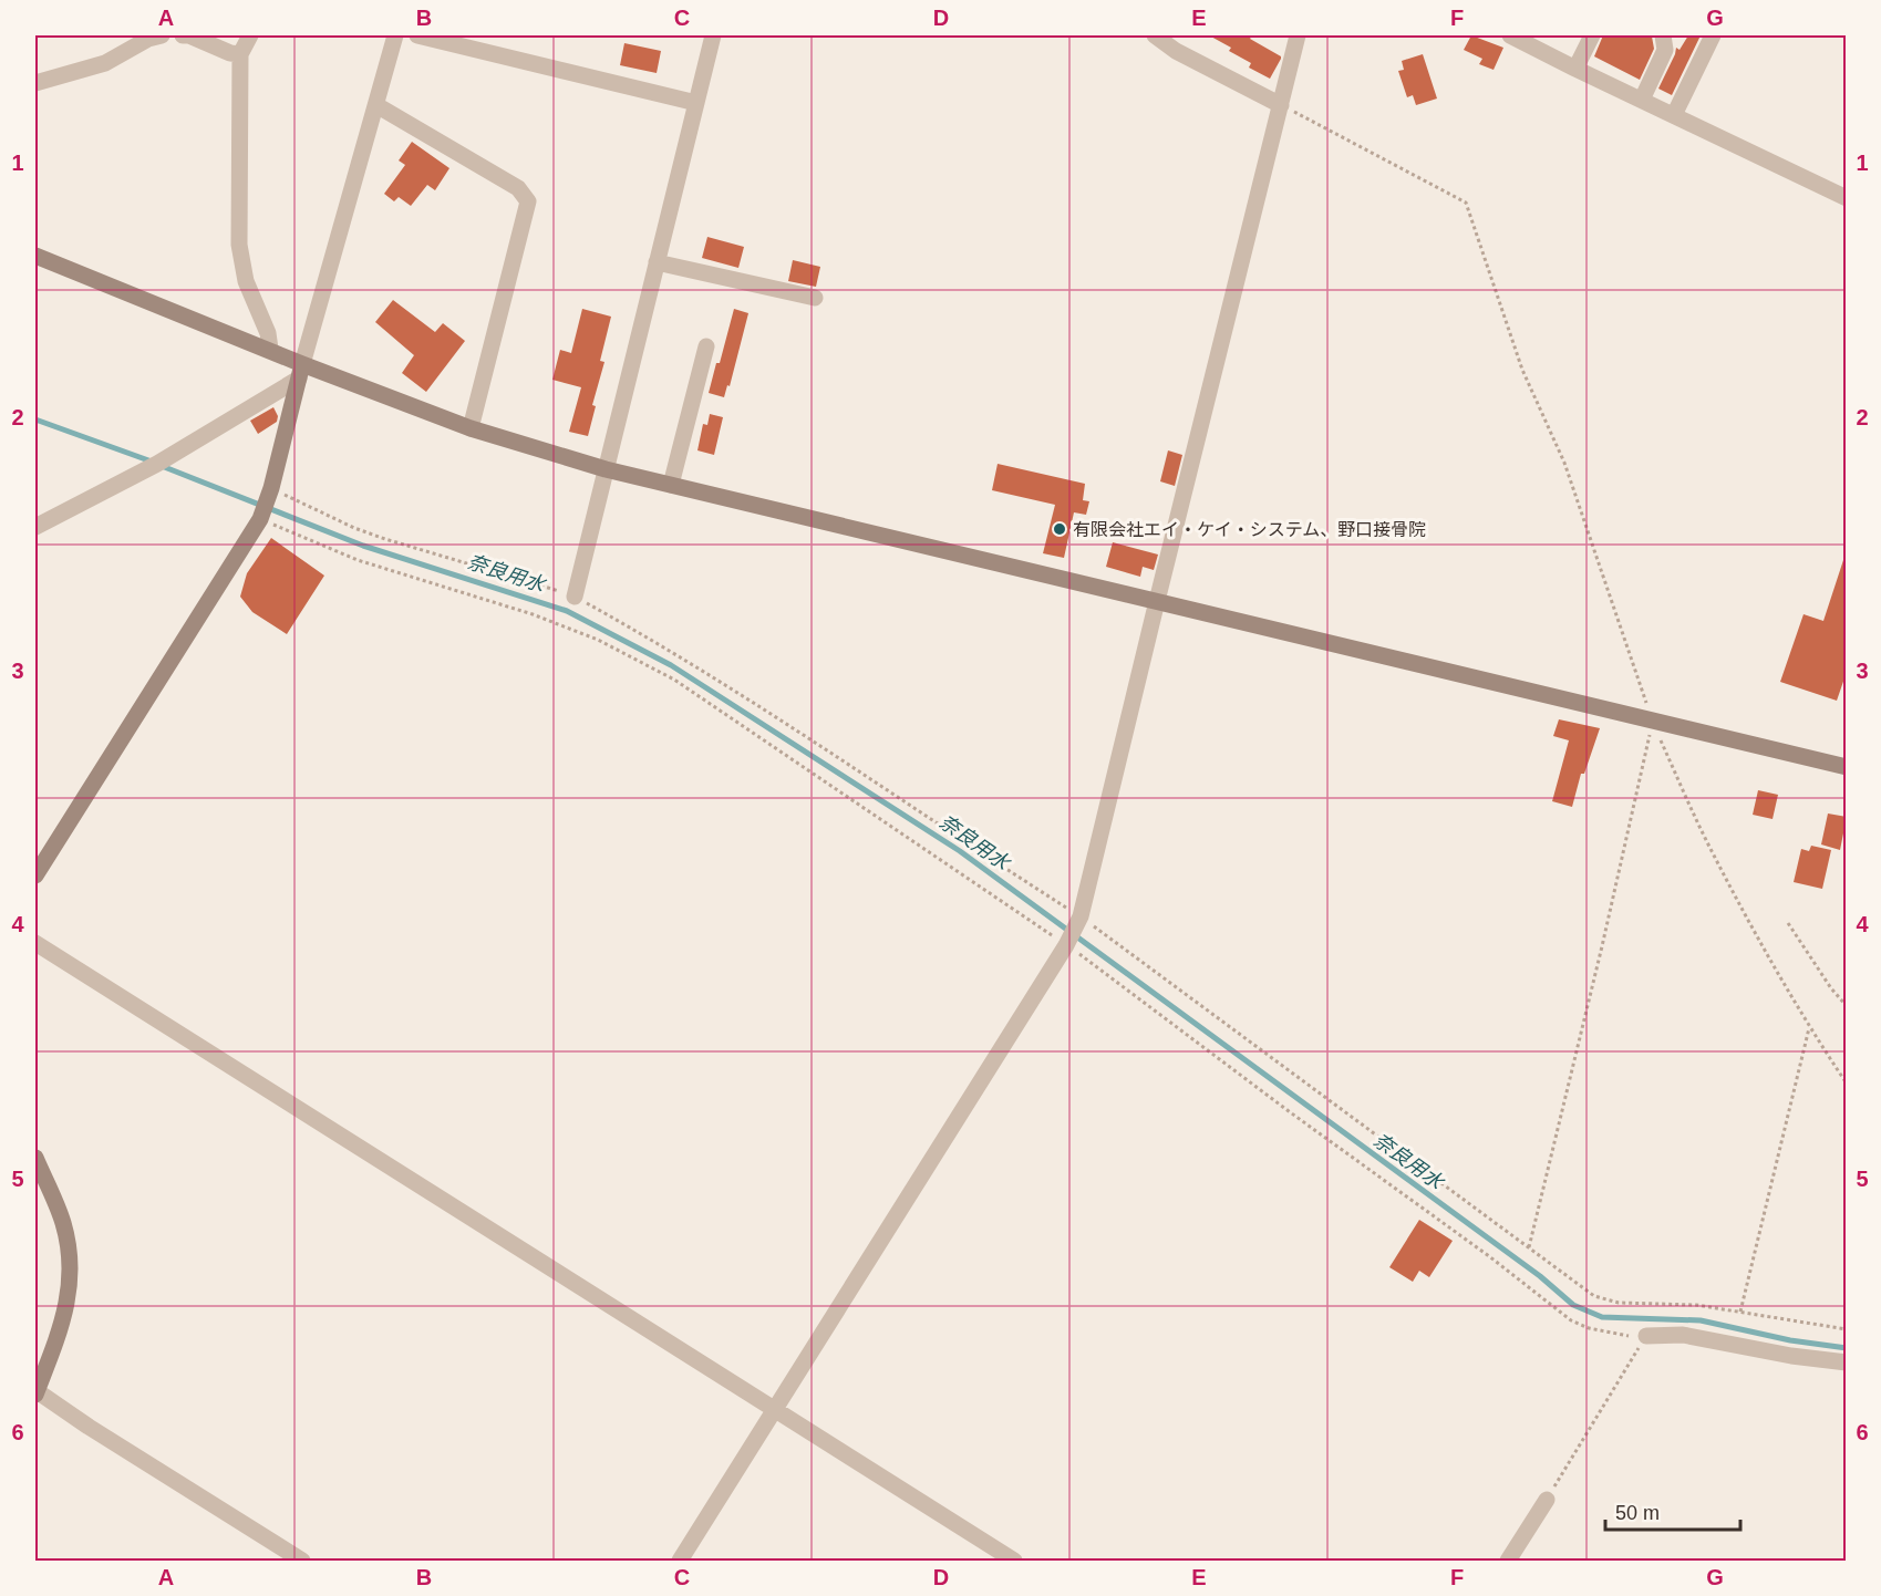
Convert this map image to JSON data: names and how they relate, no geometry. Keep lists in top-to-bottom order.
{
  "water": ["奈良用水"],
  "places": ["有限会社エイ・ケイ・システム、野口接骨院"],
  "scale_bar": "50 m",
  "grid": {
    "columns": [
      "A",
      "B",
      "C",
      "D",
      "E",
      "F",
      "G"
    ],
    "rows": [
      "1",
      "2",
      "3",
      "4",
      "5",
      "6"
    ]
  }
}
